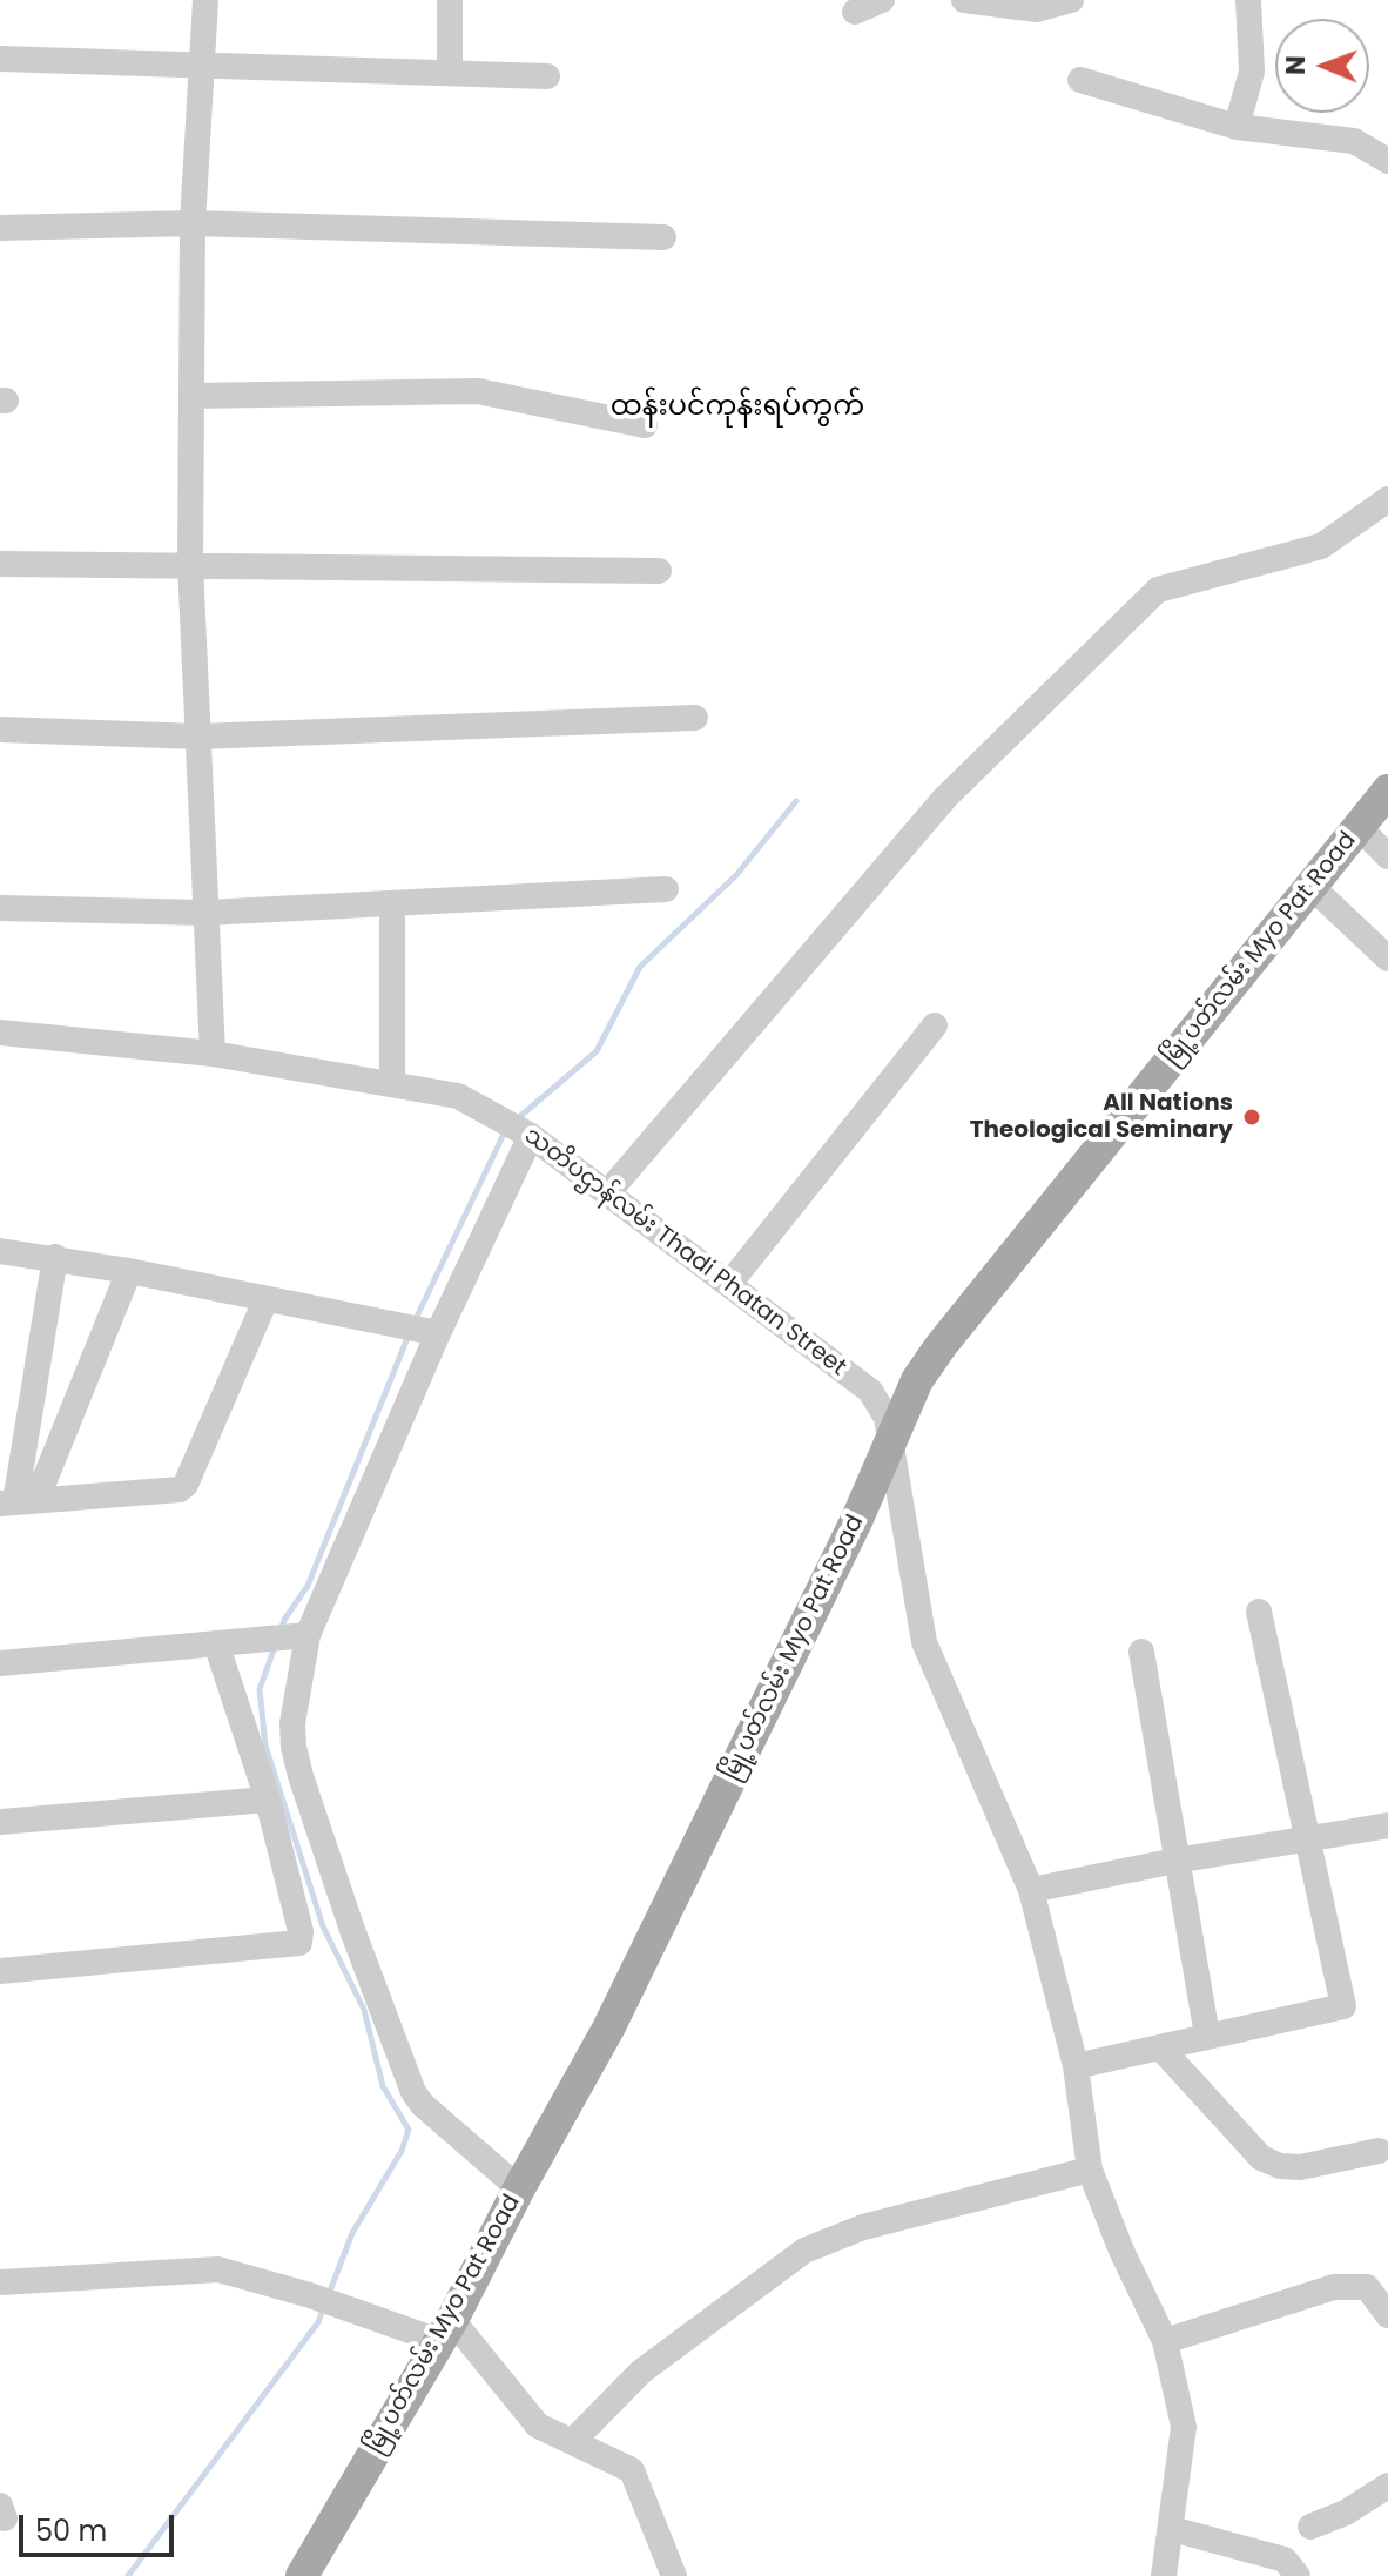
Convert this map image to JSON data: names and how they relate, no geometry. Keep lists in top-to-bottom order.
{
  "streets": {
    "main road": ["မြို့ပတ်လမ်း Myo Pat Road"],
    "street": ["သတိပဌာန်လမ်း Thadi Phatan Street"]
  },
  "crossings": [
    ["မြို့ပတ်လမ်း Myo Pat Road", "သတိပဌာန်လမ်း Thadi Phatan Street"]
  ],
  "districts": ["ထန်းပင်ကုန်းရပ်ကွက်"],
  "places": ["All Nations Theological Seminary"],
  "scale_bar": "50 m",
  "north": "left"
}
